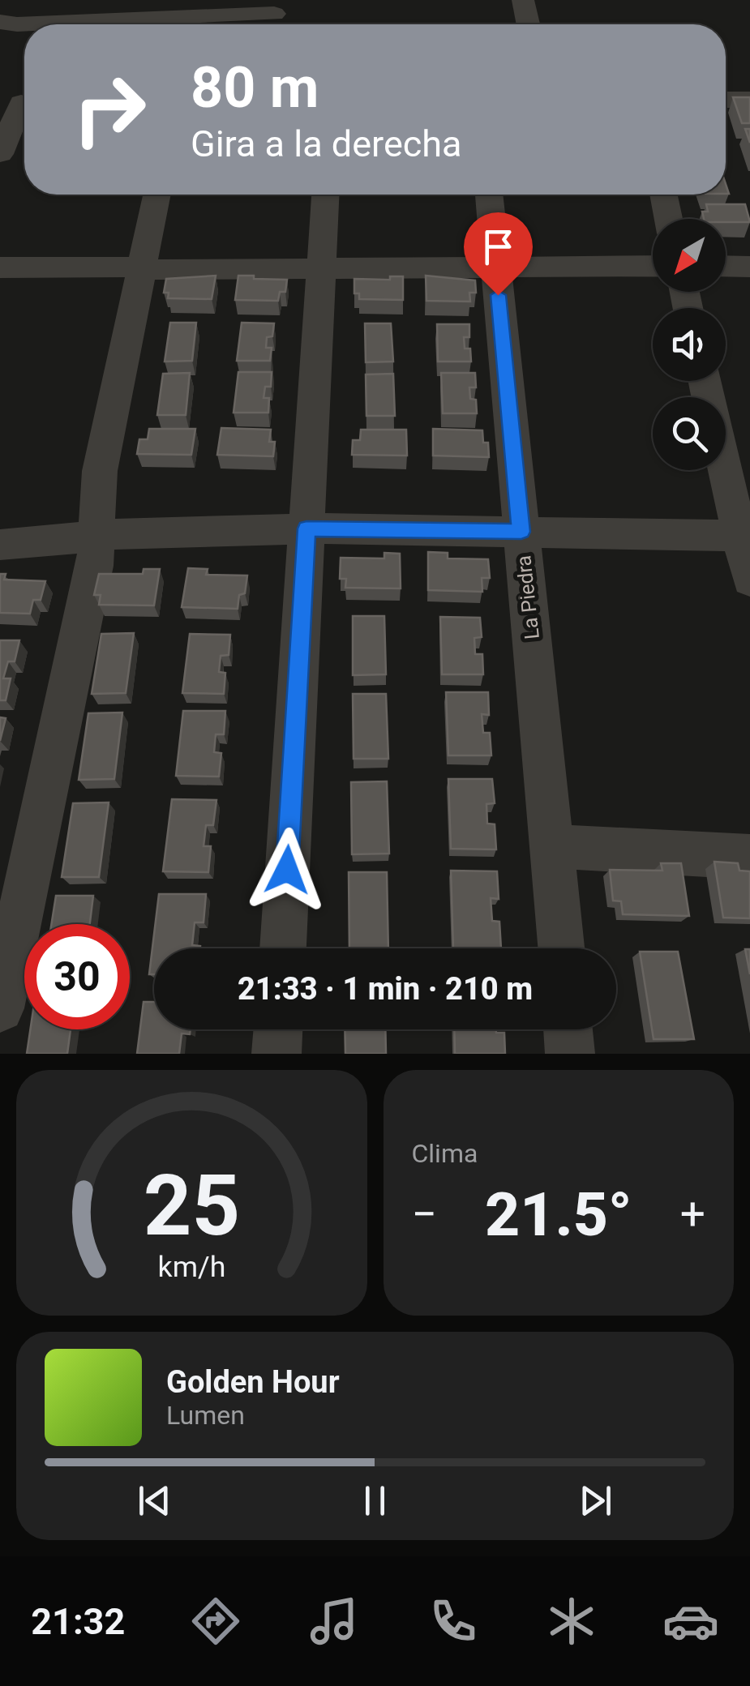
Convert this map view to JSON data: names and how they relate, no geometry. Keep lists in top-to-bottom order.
{
  "streets": {
    "street": ["La Piedra"]
  },
  "north": "bottom left",
  "page": {
    "turn": ["80 m", "Gira a la derecha"],
    "limit": "30",
    "trip": "21:33 · 1 min · 210 m",
    "tile": "Clima",
    "heat": ["−", "21.5°", "+"],
    "song": ["Golden Hour", "Lumen"],
    "tabs": "21:32",
    "gauge": ["25", "km/h"]
  }
}
